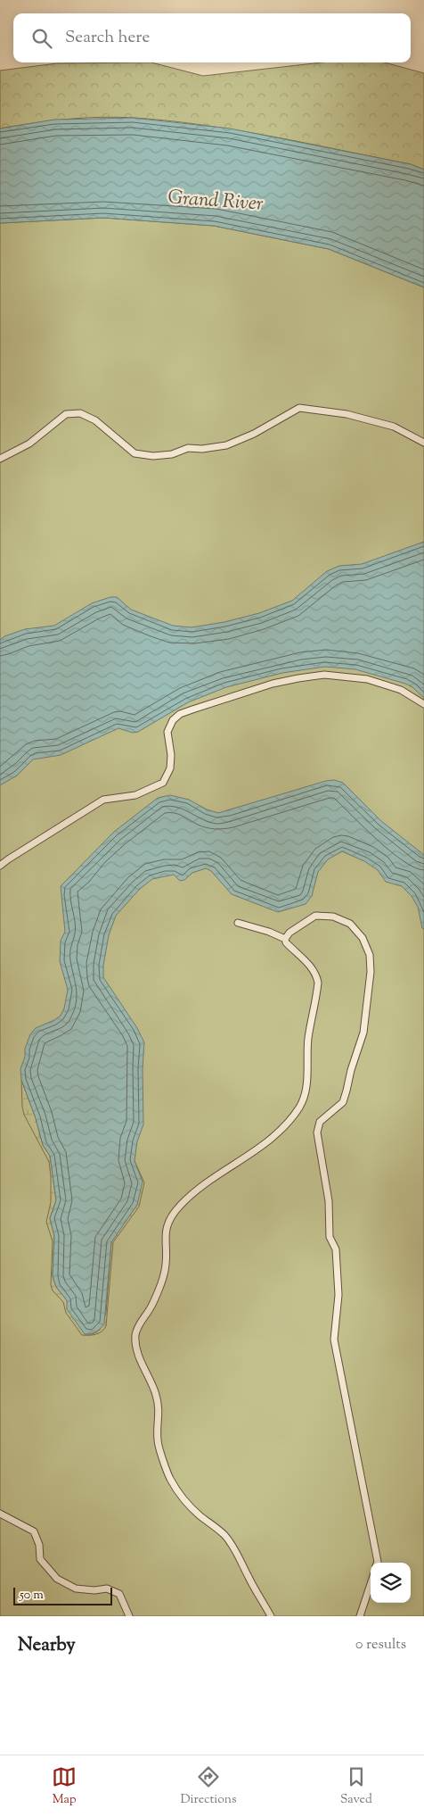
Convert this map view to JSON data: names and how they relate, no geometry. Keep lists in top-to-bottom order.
{
  "water": ["Grand River"],
  "scale_bar": "50 m",
  "page": {
    "search": "Search here",
    "scale": "50 m",
    "heading": ["Nearby", "0 results"],
    "nav": ["Map", "Directions", "Saved"]
  }
}
